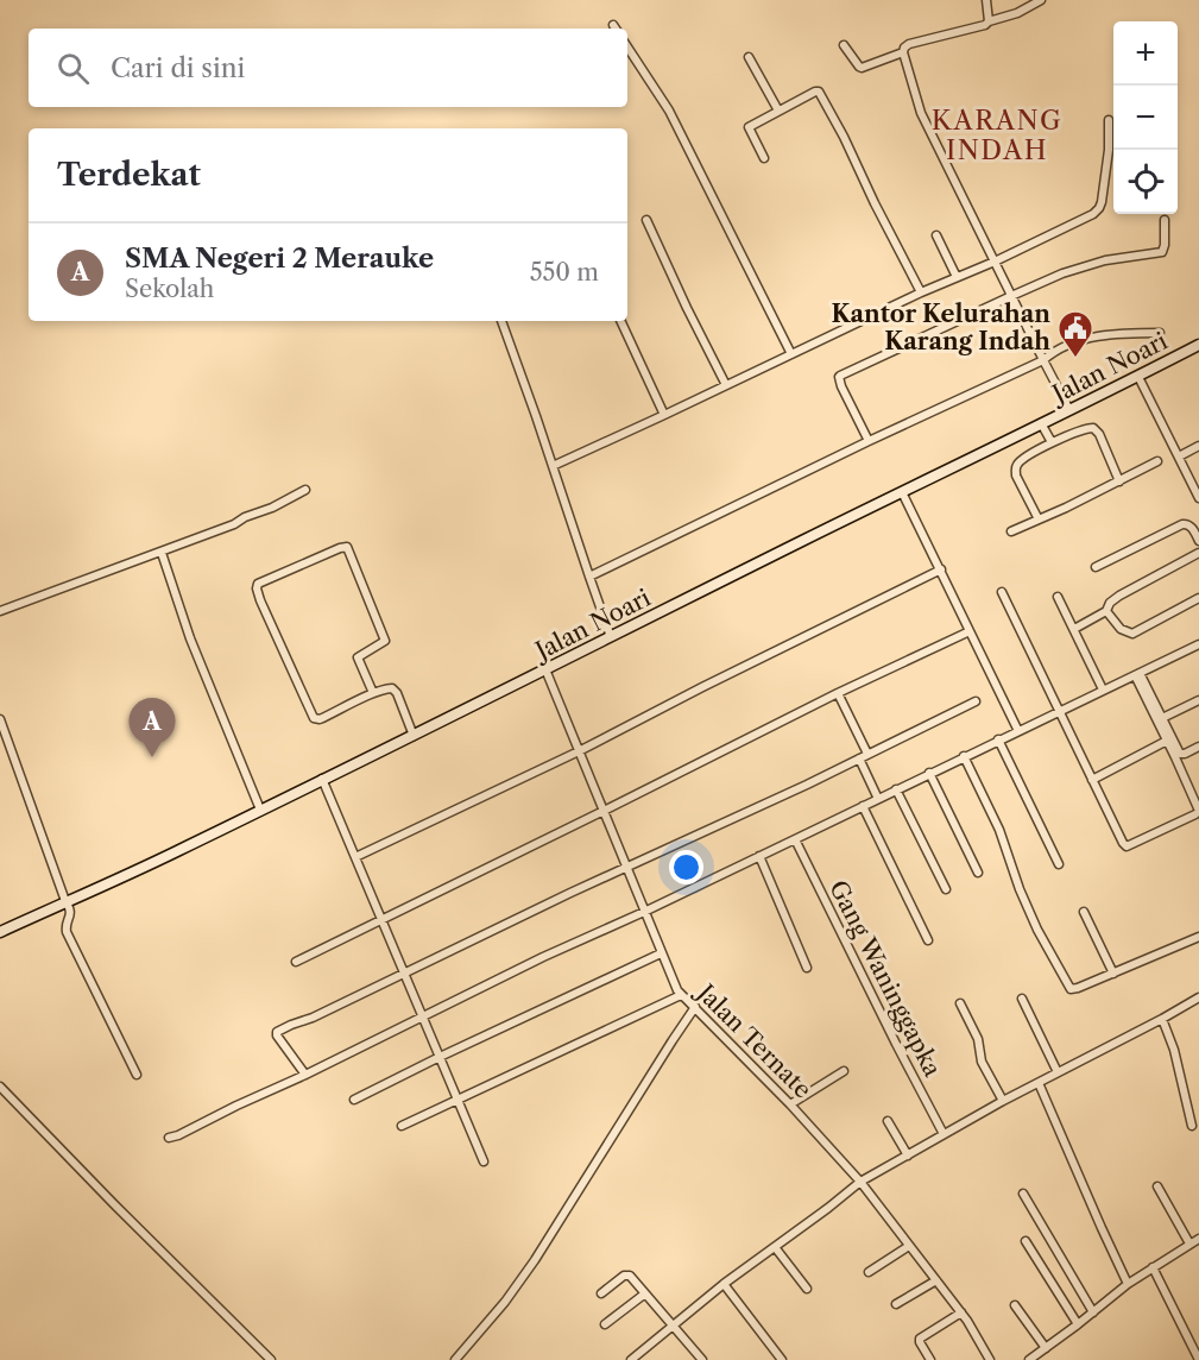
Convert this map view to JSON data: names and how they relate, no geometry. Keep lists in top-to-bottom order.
{
  "streets": {
    "street": ["Jalan Noari", "Gang Waninggapka", "Jalan Ternate"]
  },
  "crossings": [
    ["Jalan Noari", "Jalan Ternate"]
  ],
  "districts": ["KARANG INDAH"],
  "places": {
    "public building": ["Kantor Kelurahan Karang Indah"]
  },
  "page": {
    "map_buttons": ["+", "−"],
    "search": "Cari di sini",
    "heading": "Terdekat",
    "list": [
      {
        "mark": "A",
        "name": "SMA Negeri 2 Merauke",
        "note": "Sekolah",
        "value": "550 m"
      }
    ],
    "pins": "A"
  }
}
